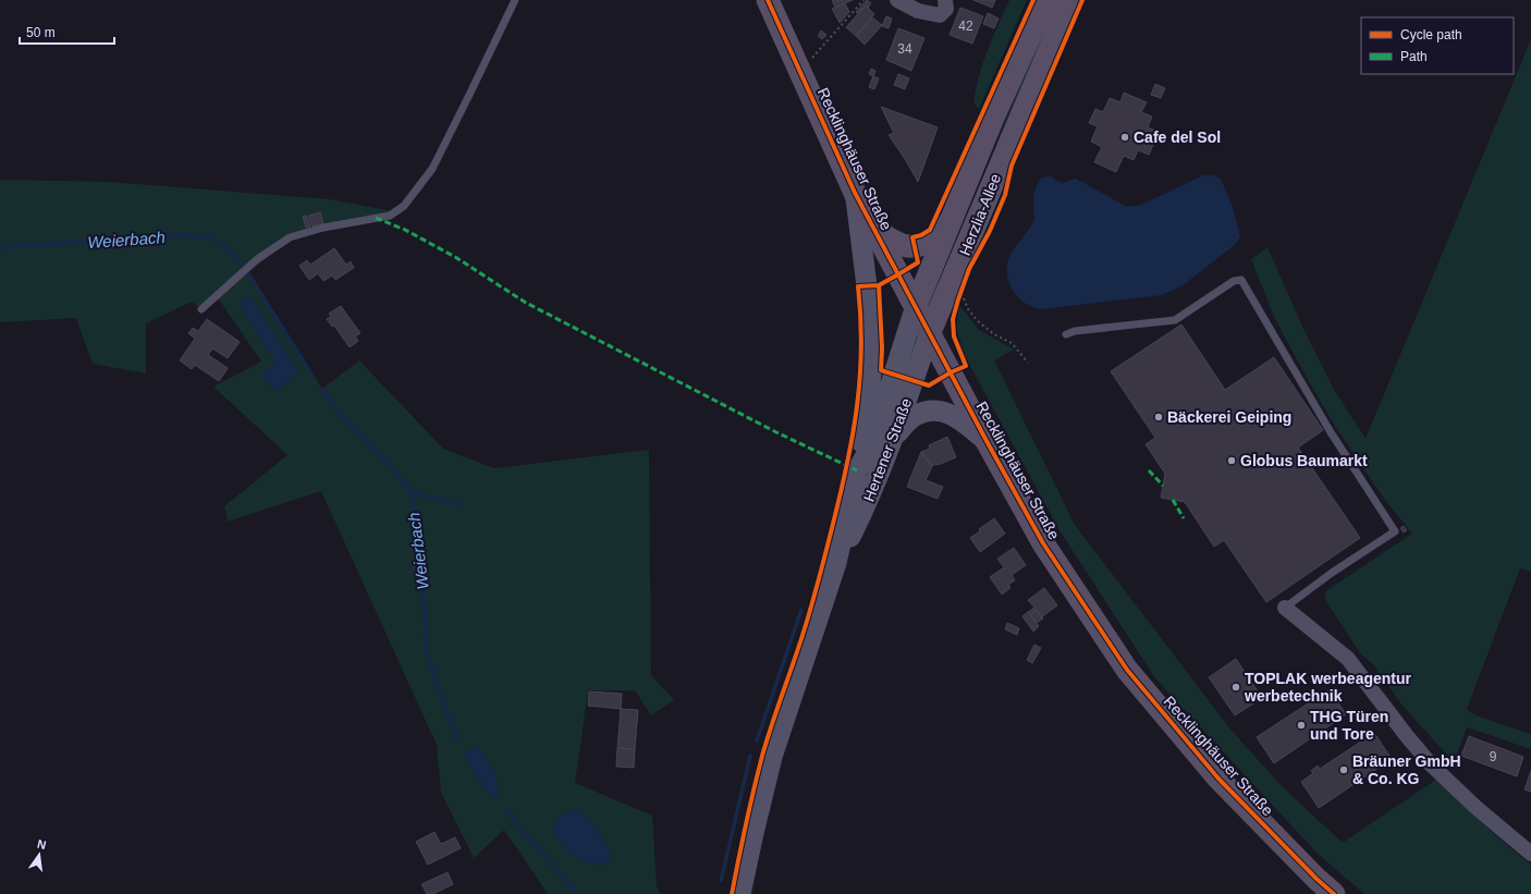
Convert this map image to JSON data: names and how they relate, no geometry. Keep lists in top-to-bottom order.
{
  "streets": {
    "main road": ["Recklinghäuser Straße", "Herzlia-Allee", "Hertener Straße"]
  },
  "crossings": [
    ["Recklinghäuser Straße", "Herzlia-Allee"],
    ["Recklinghäuser Straße", "Hertener Straße"],
    ["Herzlia-Allee", "Hertener Straße"]
  ],
  "water": ["Weierbach"],
  "places": [
    "Cafe del Sol",
    "Bäckerei Geiping",
    "Globus Baumarkt",
    "TOPLAK werbeagentur werbetechnik",
    "THG Türen und Tore",
    "Bräuner GmbH & Co. KG"
  ],
  "house_numbers": ["42", "34", "9"],
  "legend": ["Cycle path", "Path"],
  "scale_bar": "50 m",
  "north": "top"
}
